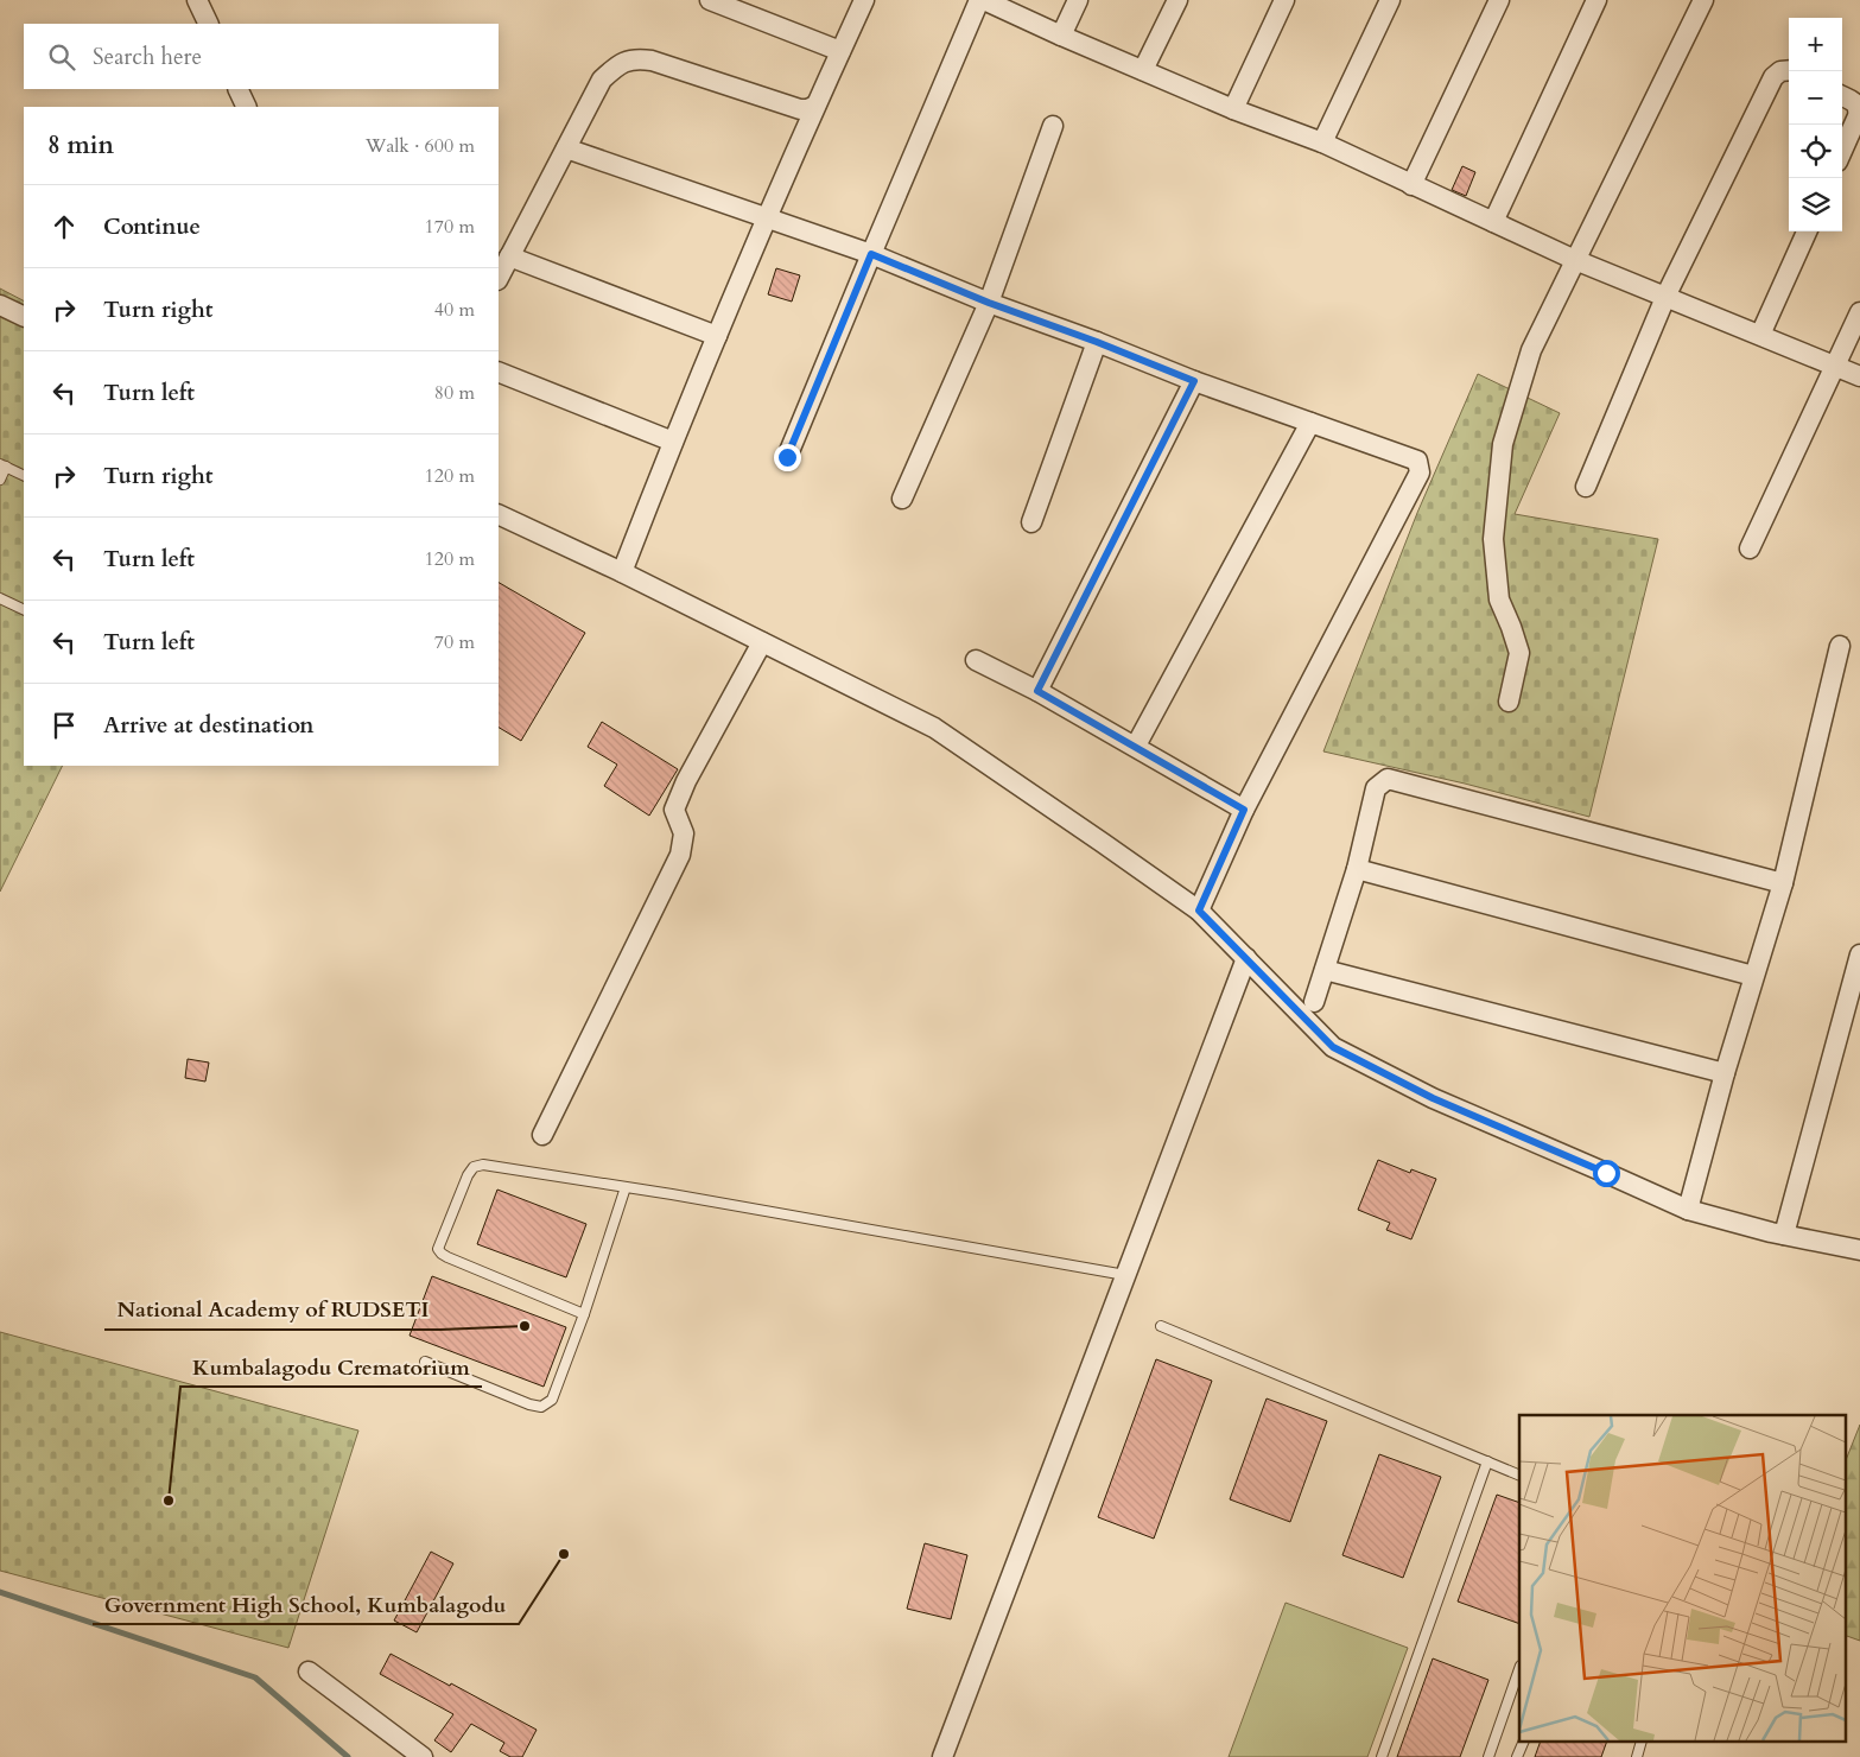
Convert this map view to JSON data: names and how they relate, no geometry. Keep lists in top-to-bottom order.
{
  "places": ["National Academy of RUDSETI", "Kumbalagodu Crematorium", "Government High School, Kumbalagodu"],
  "page": {
    "map_buttons": ["+", "−"],
    "search": "Search here",
    "heading": ["8 min", "Walk · 600 m"],
    "list": [
      ["Continue", "170 m"],
      ["Turn right", "40 m"],
      ["Turn left", "80 m"],
      ["Turn right", "120 m"],
      ["Turn left", "120 m"],
      ["Turn left", "70 m"],
      "Arrive at destination"
    ]
  }
}
